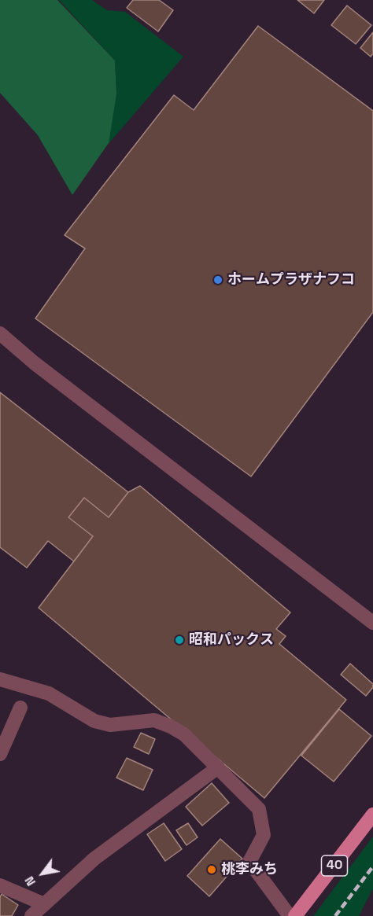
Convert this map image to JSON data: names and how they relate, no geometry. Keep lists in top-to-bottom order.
{
  "streets": {
    "main road": ["40"]
  },
  "places": ["ホームプラザナフコ", "昭和パックス", "桃李みち"],
  "north": "bottom left"
}
